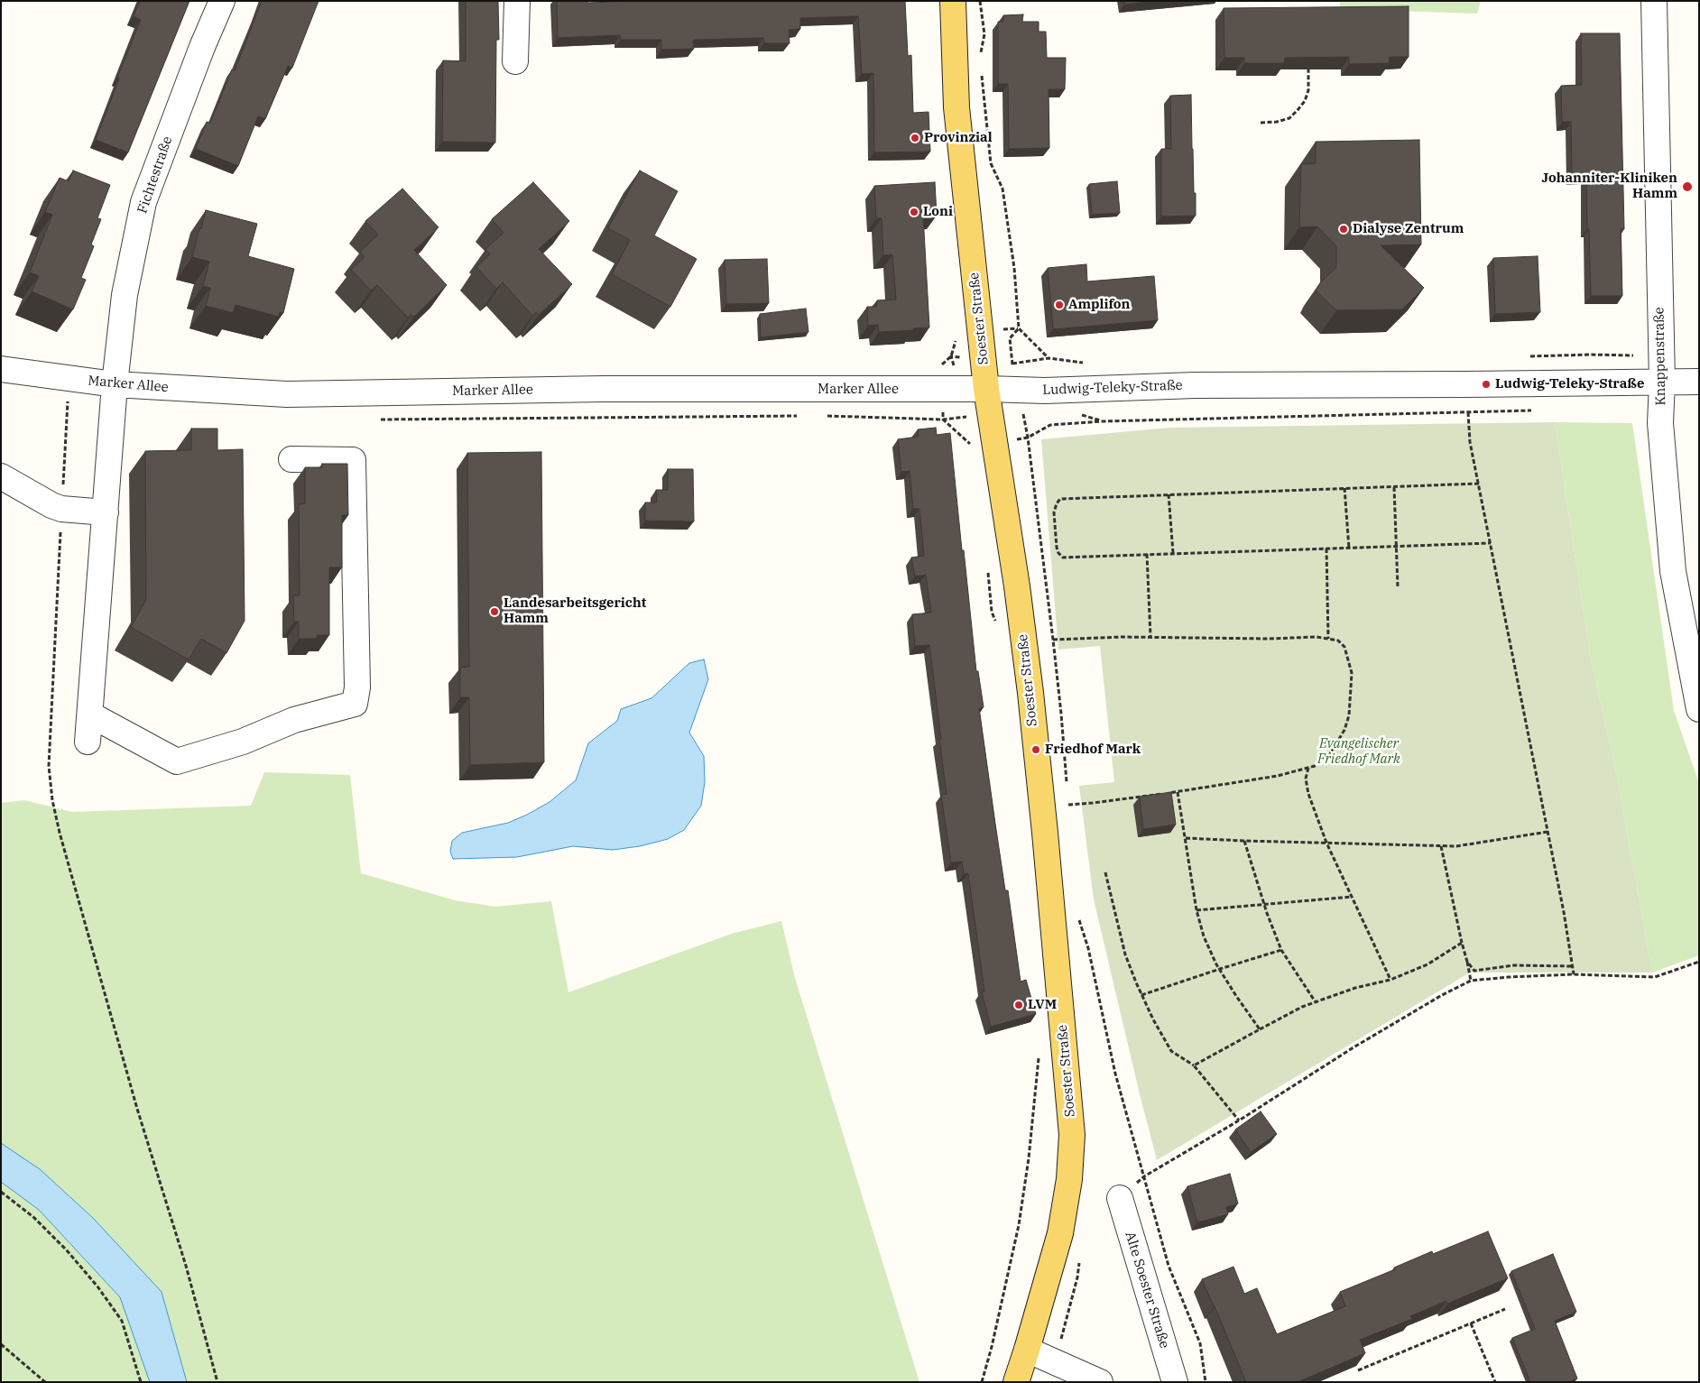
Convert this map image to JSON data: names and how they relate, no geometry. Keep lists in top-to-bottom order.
{
  "streets": {
    "main road": ["Soester Straße"],
    "street": [
      "Fichtestraße",
      "Knappenstraße",
      "Marker Allee",
      "Ludwig-Teleky-Straße",
      "Alte Soester Straße"
    ]
  },
  "crossings": [
    ["Fichtestraße", "Marker Allee"],
    ["Soester Straße", "Marker Allee"],
    ["Soester Straße", "Ludwig-Teleky-Straße"],
    ["Knappenstraße", "Ludwig-Teleky-Straße"],
    ["Marker Allee", "Ludwig-Teleky-Straße"]
  ],
  "parks": ["Evangelischer Friedhof Mark"],
  "places": [
    "Provinzial",
    "Johanniter-Kliniken Hamm",
    "Loni",
    "Dialyse Zentrum",
    "Amplifon",
    "Ludwig-Teleky-Straße",
    "Landesarbeitsgericht Hamm",
    "Friedhof Mark",
    "LVM"
  ]
}
